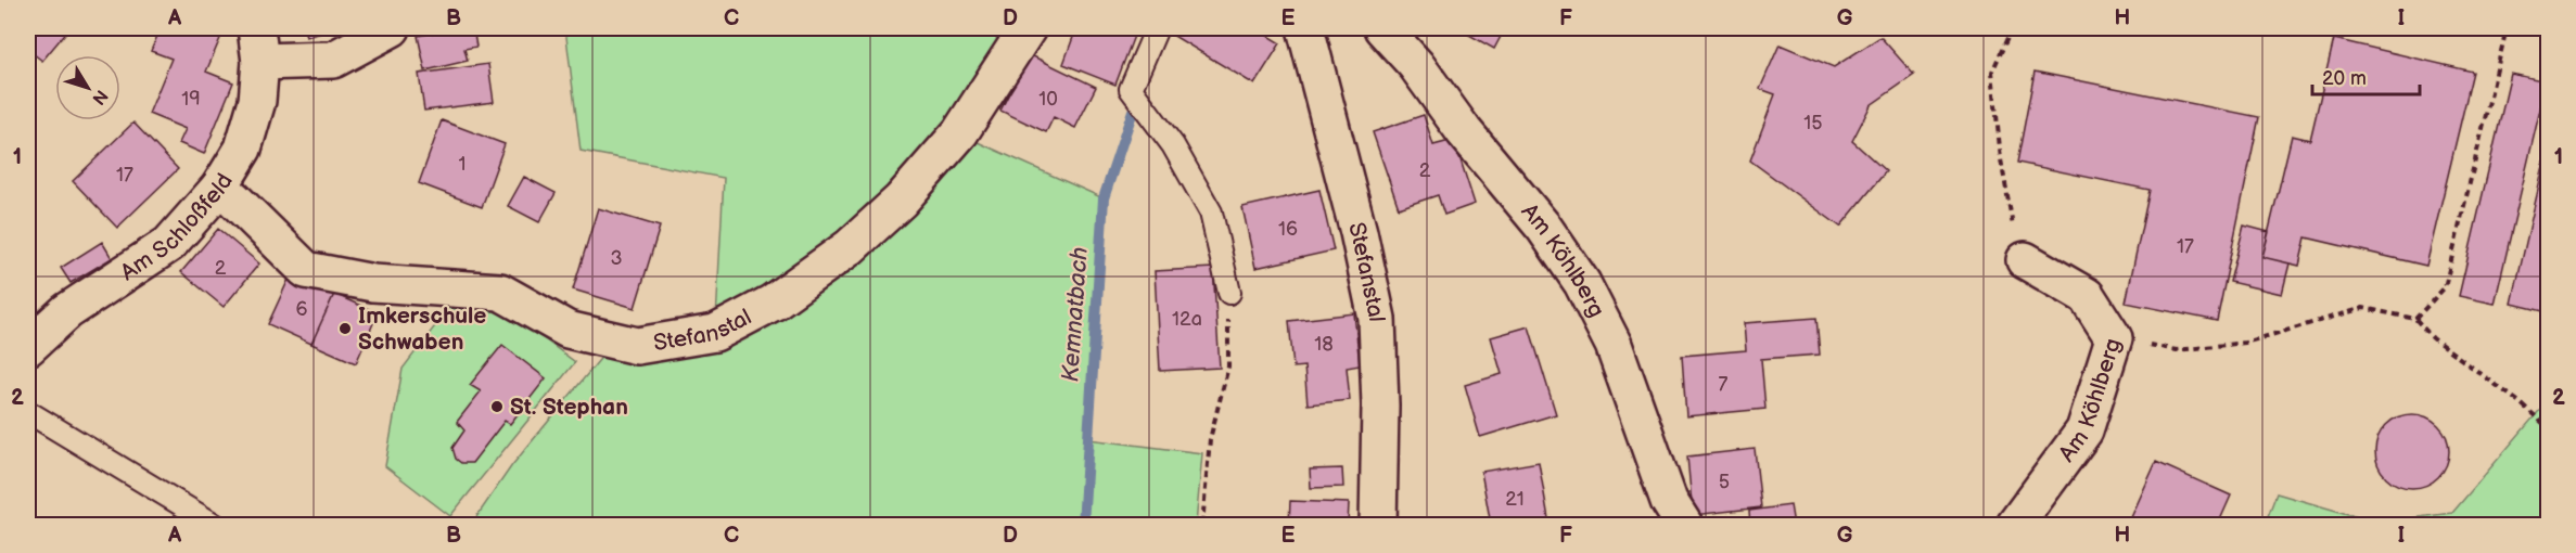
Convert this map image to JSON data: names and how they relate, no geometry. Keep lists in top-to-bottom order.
{
  "streets": {
    "street": ["Am Schloßfeld", "Am Köhlberg", "Stefanstal"]
  },
  "crossings": [
    ["Am Schloßfeld", "Stefanstal"]
  ],
  "water": ["Kemnatbach"],
  "places": ["Imkerschule Schwaben", "St. Stephan"],
  "house_numbers": [
    "19",
    "10",
    "15",
    "1",
    "2",
    "17",
    "16",
    "17",
    "3",
    "2",
    "6",
    "12a",
    "18",
    "7",
    "5",
    "21"
  ],
  "scale_bar": "20 m",
  "north": "bottom right",
  "grid": {
    "columns": [
      "A",
      "B",
      "C",
      "D",
      "E",
      "F",
      "G",
      "H",
      "I"
    ],
    "rows": ["1", "2"]
  }
}
